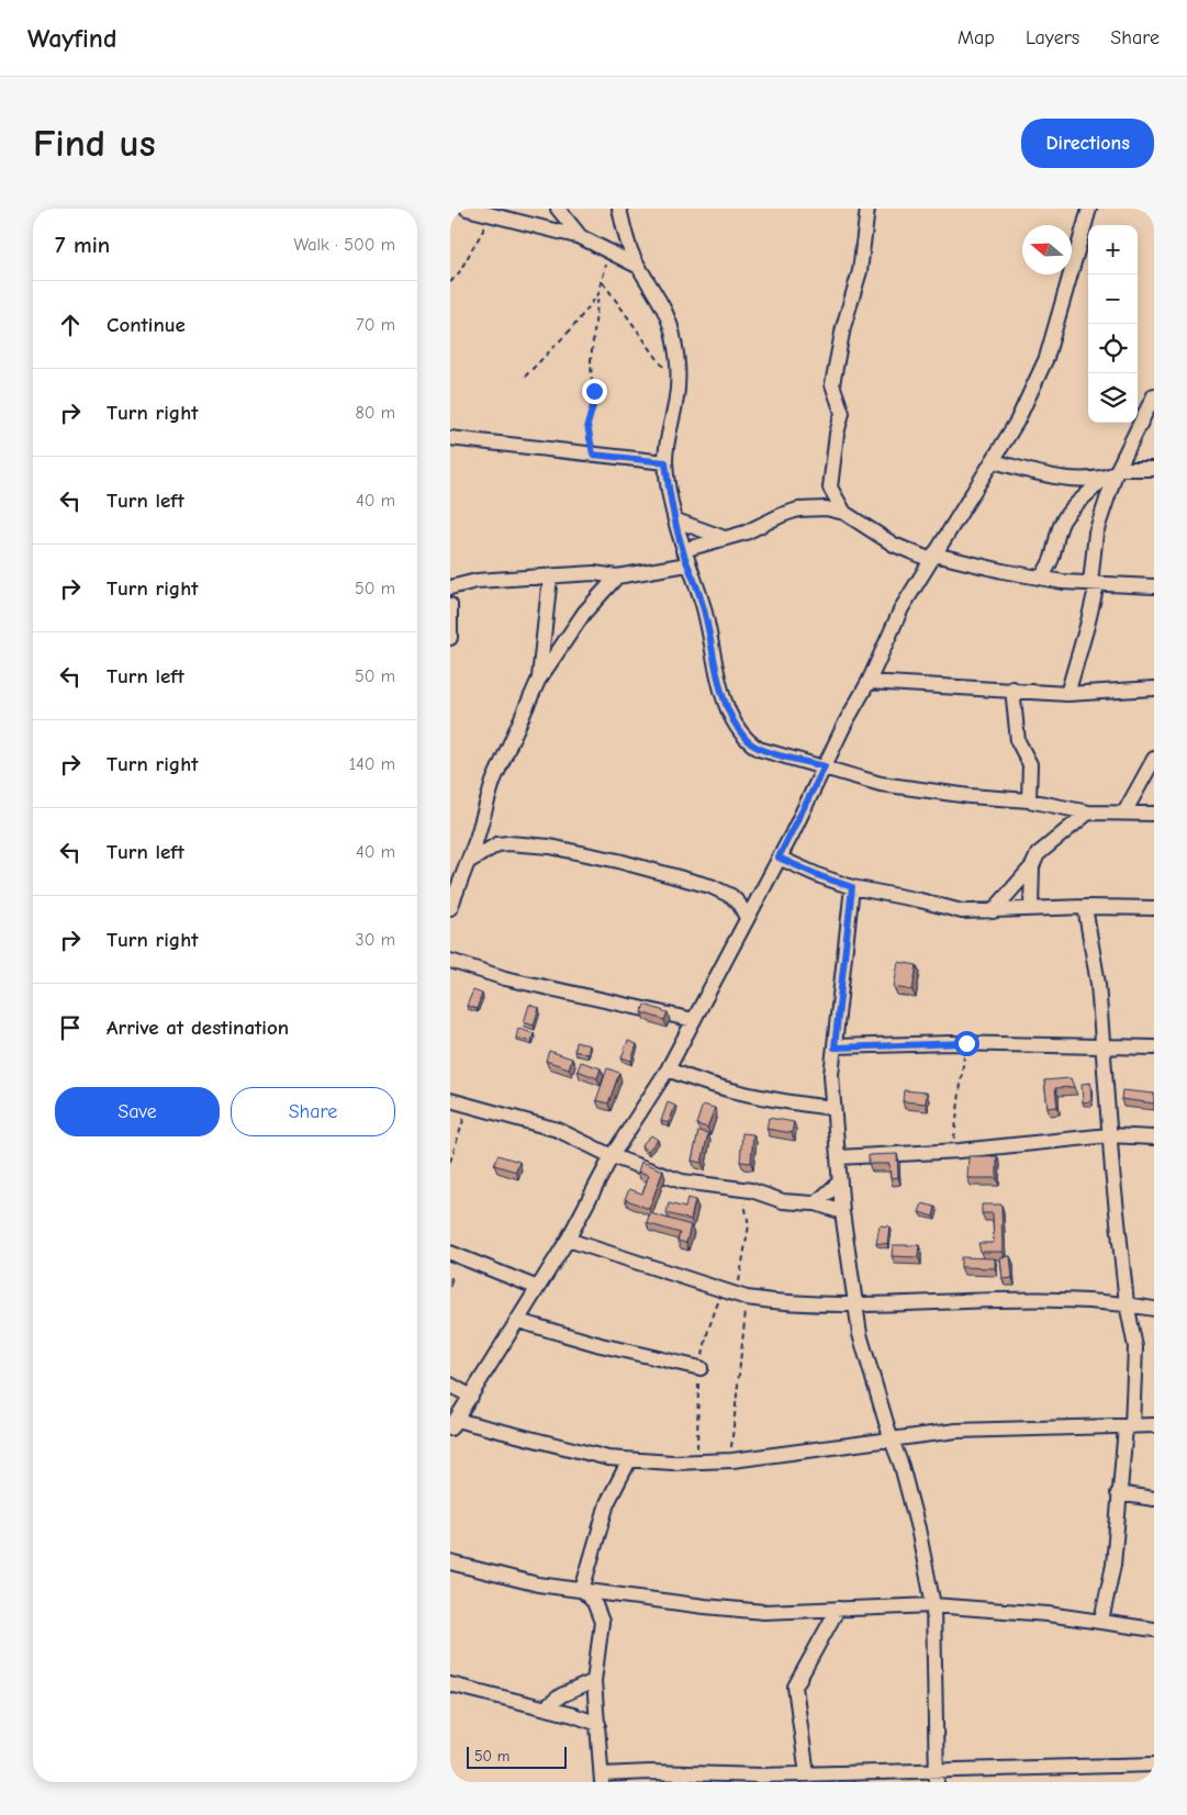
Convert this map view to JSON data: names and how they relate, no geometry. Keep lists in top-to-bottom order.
{
  "scale_bar": "50 m",
  "north": "left",
  "page": {
    "header": "Wayfind",
    "nav": ["Map", "Layers", "Share"],
    "buttons": [
      "Directions",
      ["Save", "Share"]
    ],
    "title": "Find us",
    "heading": ["7 min", "Walk · 500 m"],
    "map_buttons": ["+", "−"],
    "list": [
      ["Continue", "70 m"],
      ["Turn right", "80 m"],
      ["Turn left", "40 m"],
      ["Turn right", "50 m"],
      ["Turn left", "50 m"],
      ["Turn right", "140 m"],
      ["Turn left", "40 m"],
      ["Turn right", "30 m"],
      "Arrive at destination"
    ],
    "scale": "50 m"
  }
}
